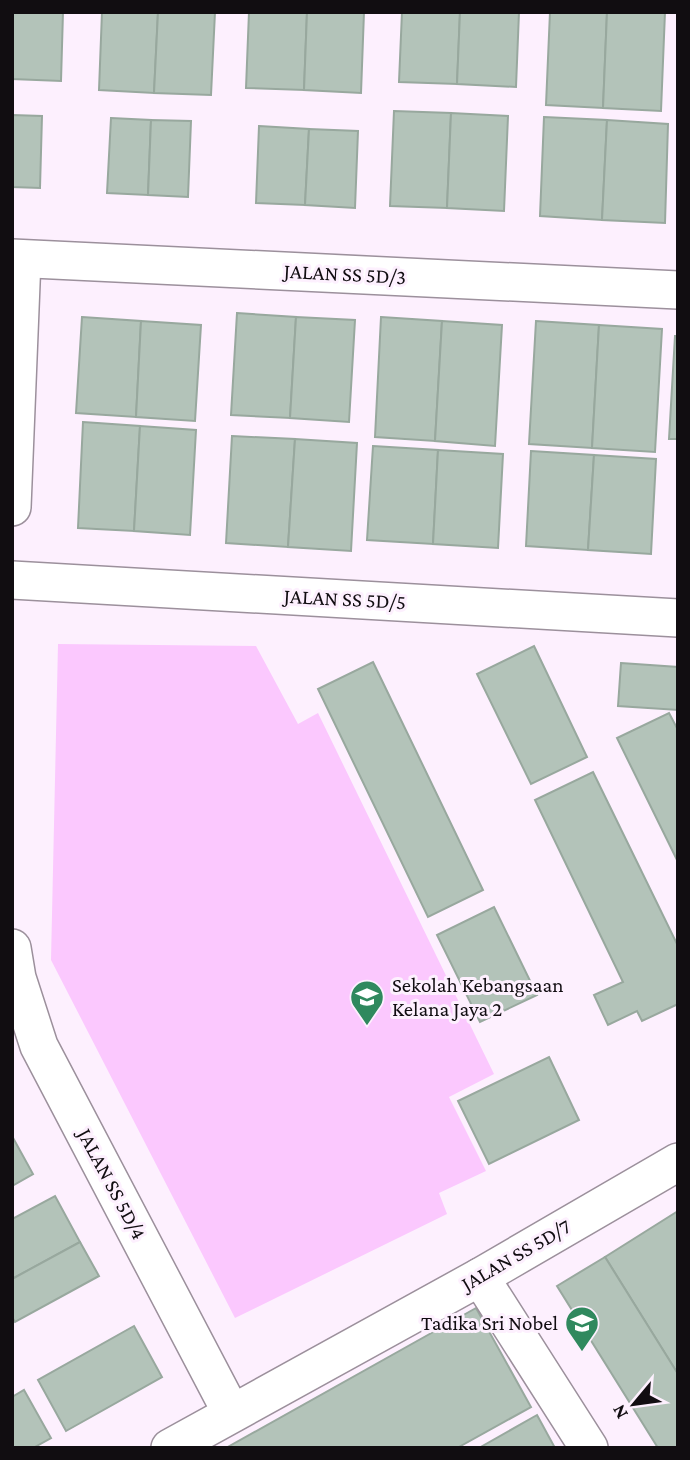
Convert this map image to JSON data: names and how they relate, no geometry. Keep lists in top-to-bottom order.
{
  "streets": {
    "street": [
      "JALAN SS 5D/3",
      "JALAN SS 5D/5",
      "JALAN SS 5D/4",
      "JALAN SS 5D/7"
    ]
  },
  "crossings": [
    ["JALAN SS 5D/4", "JALAN SS 5D/7"]
  ],
  "places": {
    "school or university": ["Sekolah Kebangsaan Kelana Jaya 2", "Tadika Sri Nobel"]
  },
  "north": "bottom left"
}
